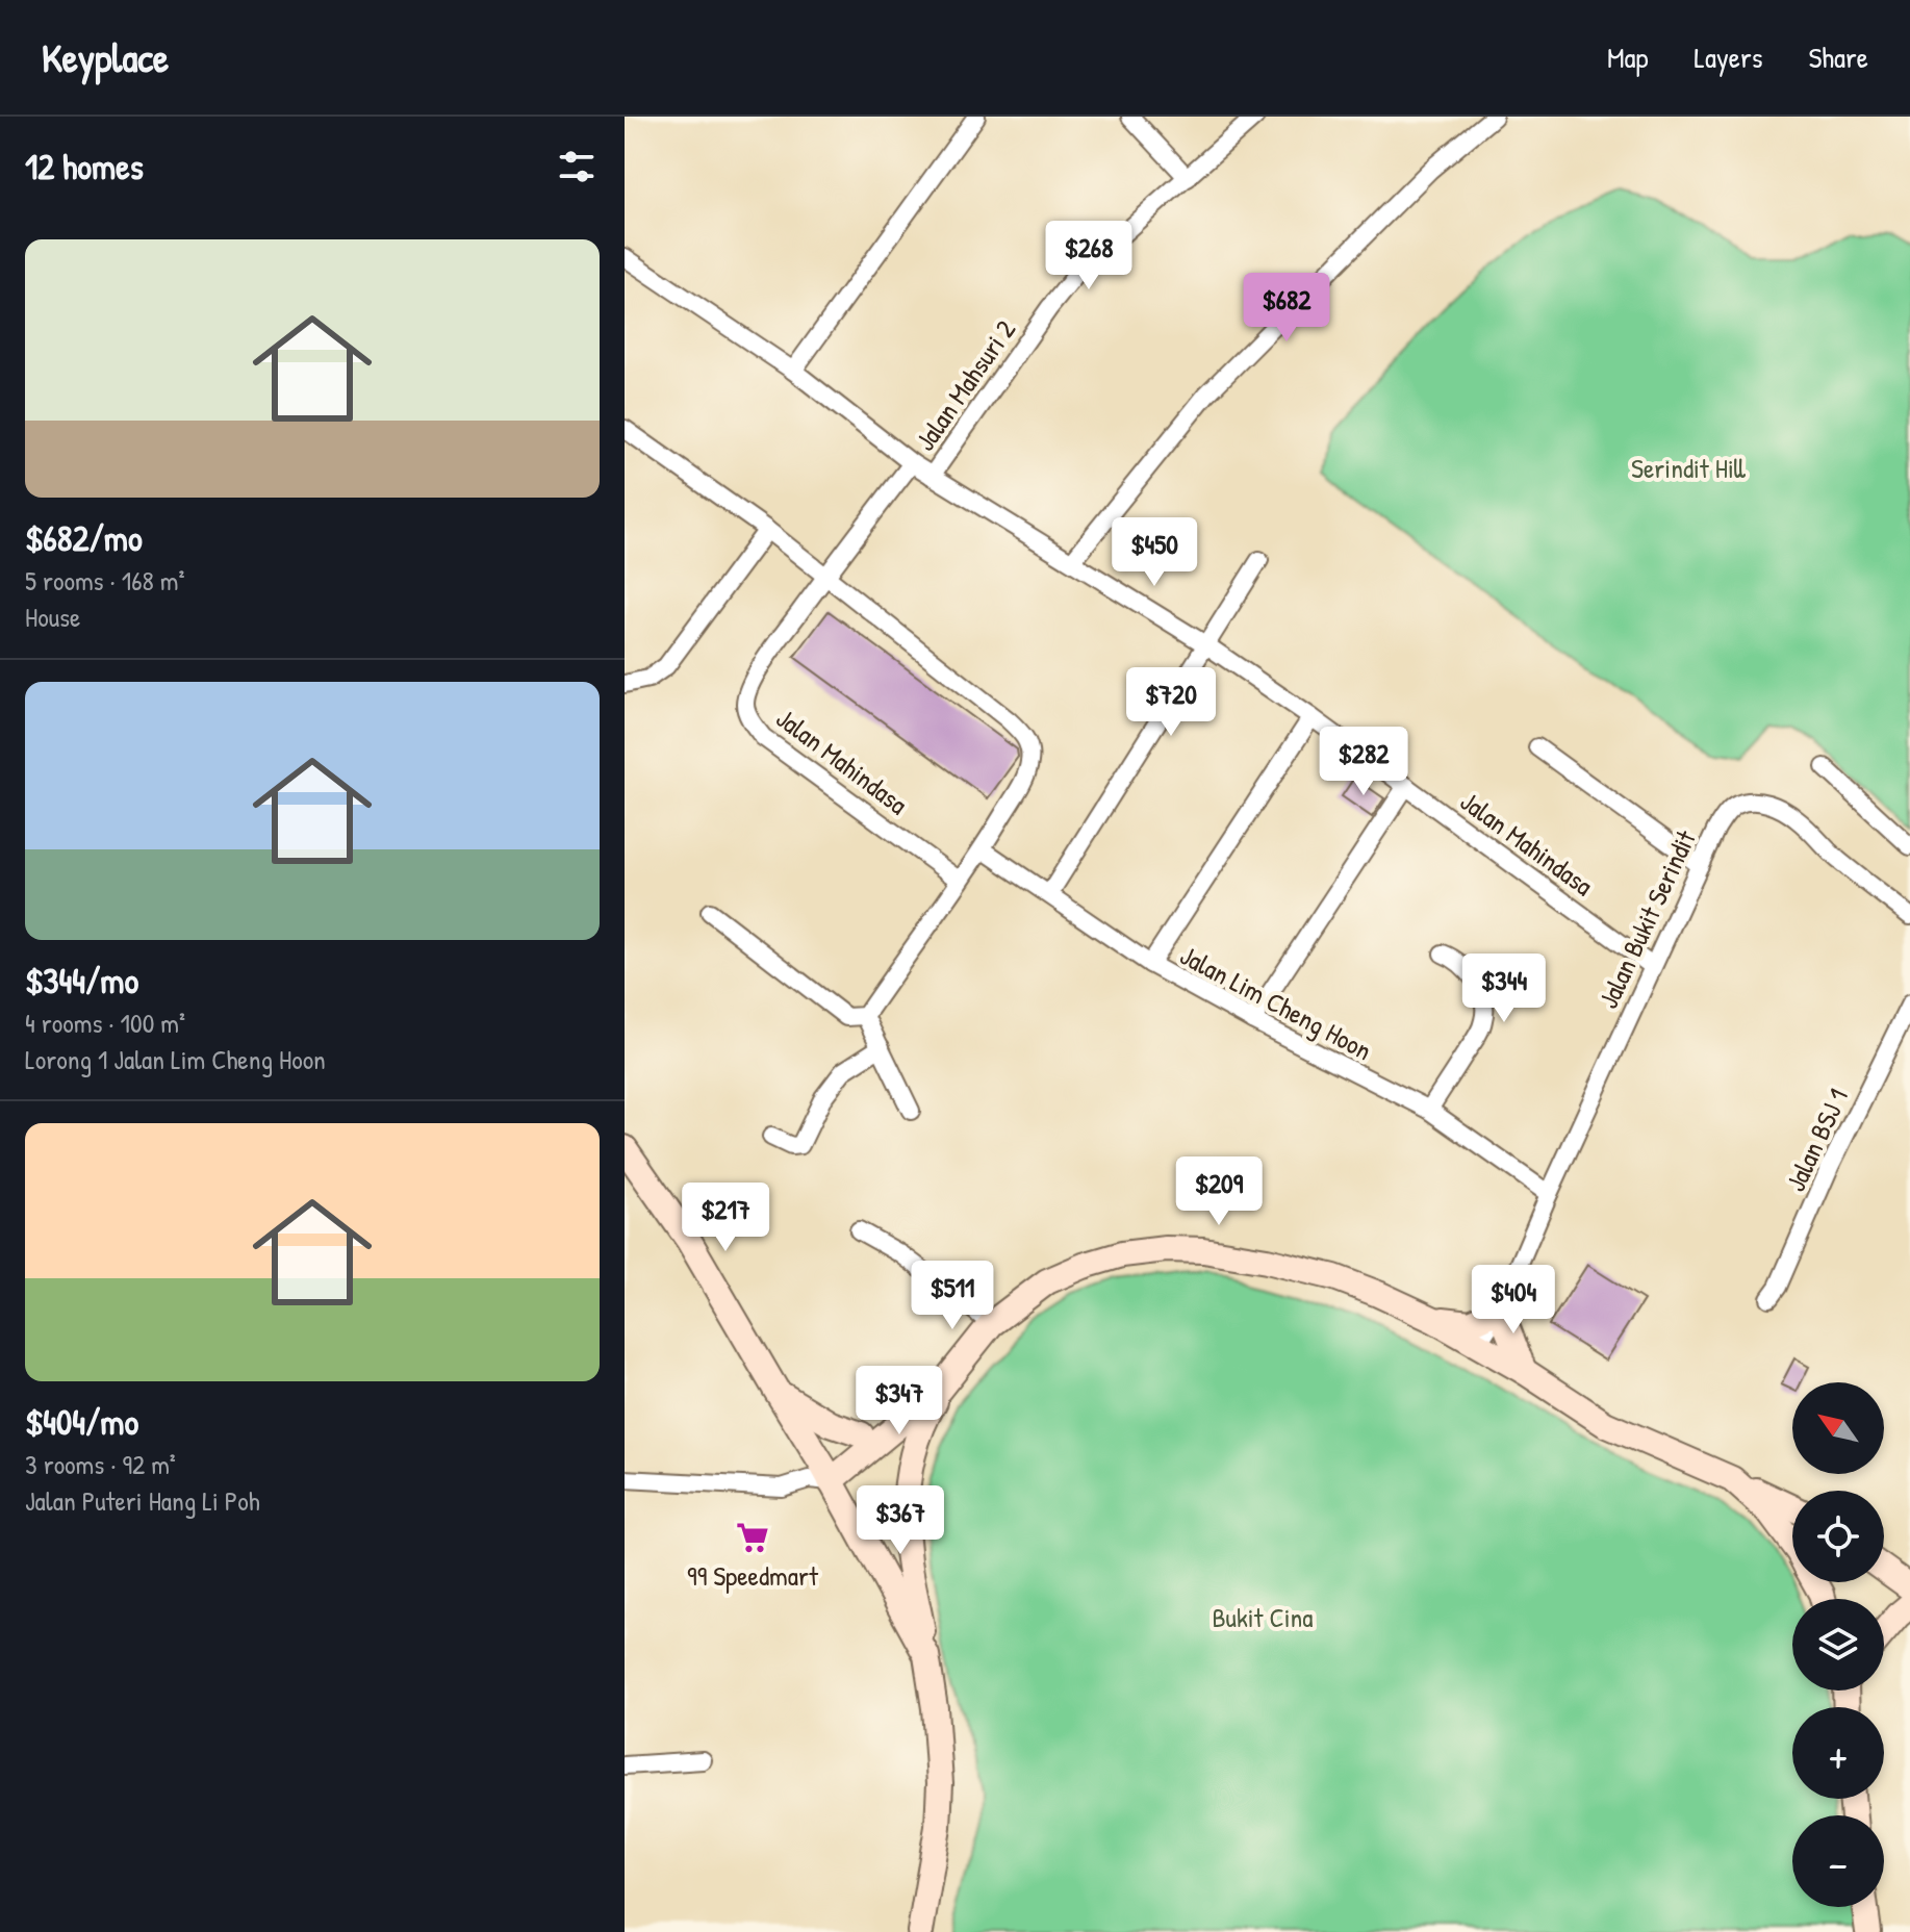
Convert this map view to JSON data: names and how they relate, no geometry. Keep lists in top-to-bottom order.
{
  "streets": {
    "street": [
      "Jalan Mahsuri 2",
      "Jalan Mahindasa",
      "Jalan Bukit Serindit",
      "Jalan Lim Cheng Hoon",
      "Jalan BSJ 1"
    ]
  },
  "crossings": [
    ["Jalan Mahsuri 2", "Jalan Mahindasa"],
    ["Jalan Mahindasa", "Jalan Bukit Serindit"],
    ["Jalan Bukit Serindit", "Jalan Lim Cheng Hoon"]
  ],
  "parks": ["Serindit Hill", "Bukit Cina"],
  "places": {
    "supermarket": ["99 Speedmart"]
  },
  "north": "top left",
  "page": {
    "header": "Keyplace",
    "nav": ["Map", "Layers", "Share"],
    "heading": "12 homes",
    "list": [
      {
        "name": "$682/mo",
        "note": "5 rooms · 168 m² · House"
      },
      {
        "name": "$344/mo",
        "note": "4 rooms · 100 m² · Lorong 1 Jalan Lim Cheng Hoon"
      },
      {
        "name": "$404/mo",
        "note": "3 rooms · 92 m² · Jalan Puteri Hang Li Poh"
      }
    ],
    "price": [
      "$268",
      "$682",
      "$450",
      "$720",
      "$282",
      "$344",
      "$209",
      "$217",
      "$511",
      "$404",
      "$347",
      "$367"
    ],
    "map_buttons": ["+", "−"]
  }
}
